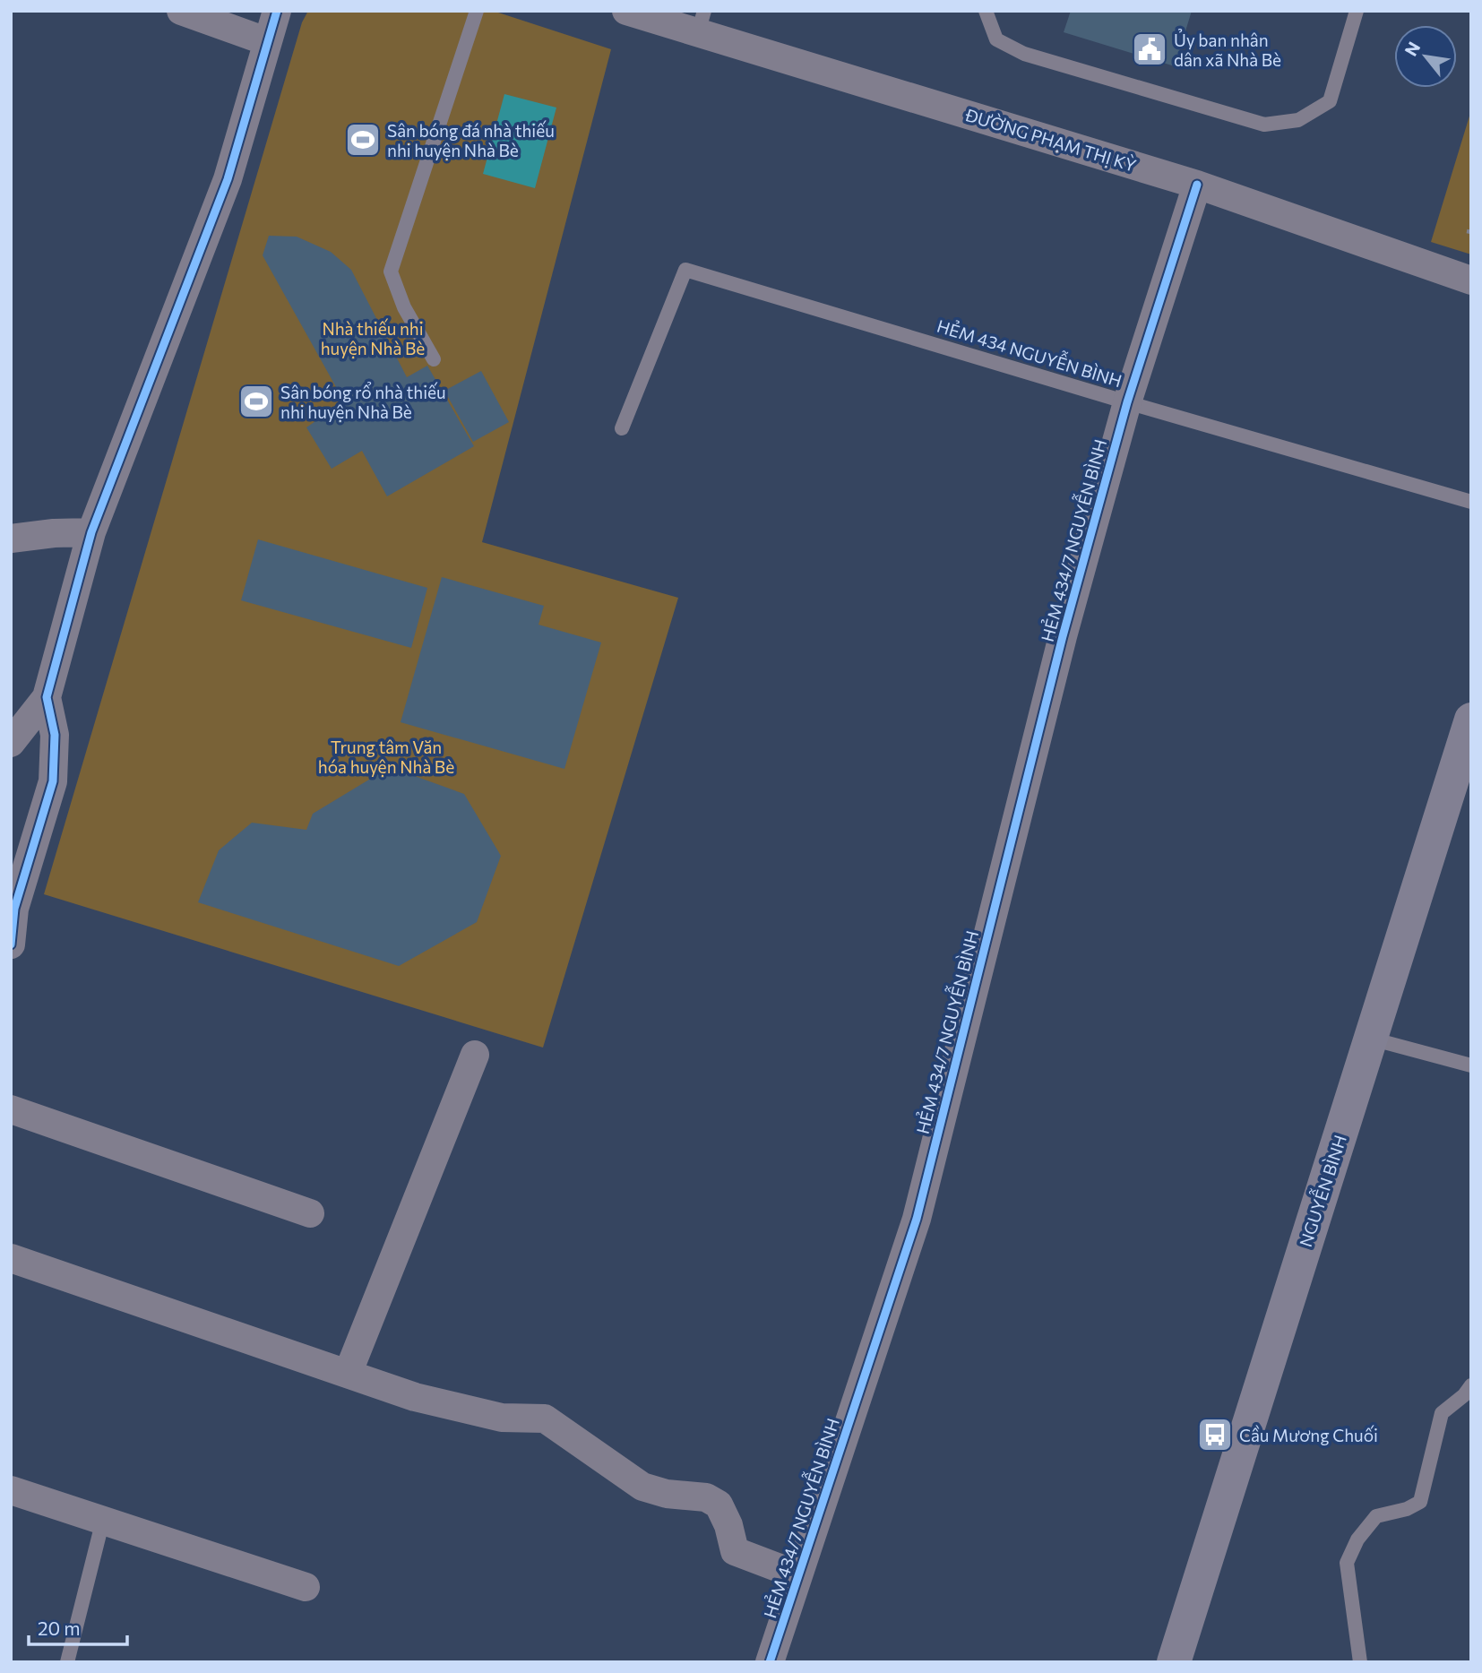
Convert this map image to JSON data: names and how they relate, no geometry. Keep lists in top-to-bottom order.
{
  "streets": {
    "main road": ["NGUYỄN BÌNH"],
    "street": ["ĐƯỜNG PHẠM THỊ KỲ", "HẺM 434/7 NGUYỄN BÌNH"],
    "lane": ["HẺM 434 NGUYỄN BÌNH"]
  },
  "crossings": [
    ["ĐƯỜNG PHẠM THỊ KỲ", "HẺM 434/7 NGUYỄN BÌNH"],
    ["HẺM 434 NGUYỄN BÌNH", "HẺM 434/7 NGUYỄN BÌNH"]
  ],
  "parks": ["Nhà thiếu nhi huyện Nhà Bè", "Trung tâm Văn hóa huyện Nhà Bè"],
  "places": {
    "public building": ["Ủy ban nhân dân xã Nhà Bè"],
    "sports": ["Sân bóng đá nhà thiếu nhi huyện Nhà Bè", "Sân bóng rổ nhà thiếu nhi huyện Nhà Bè"],
    "bus stop": ["Cầu Mương Chuối"]
  },
  "scale_bar": "20 m",
  "north": "top left"
}
